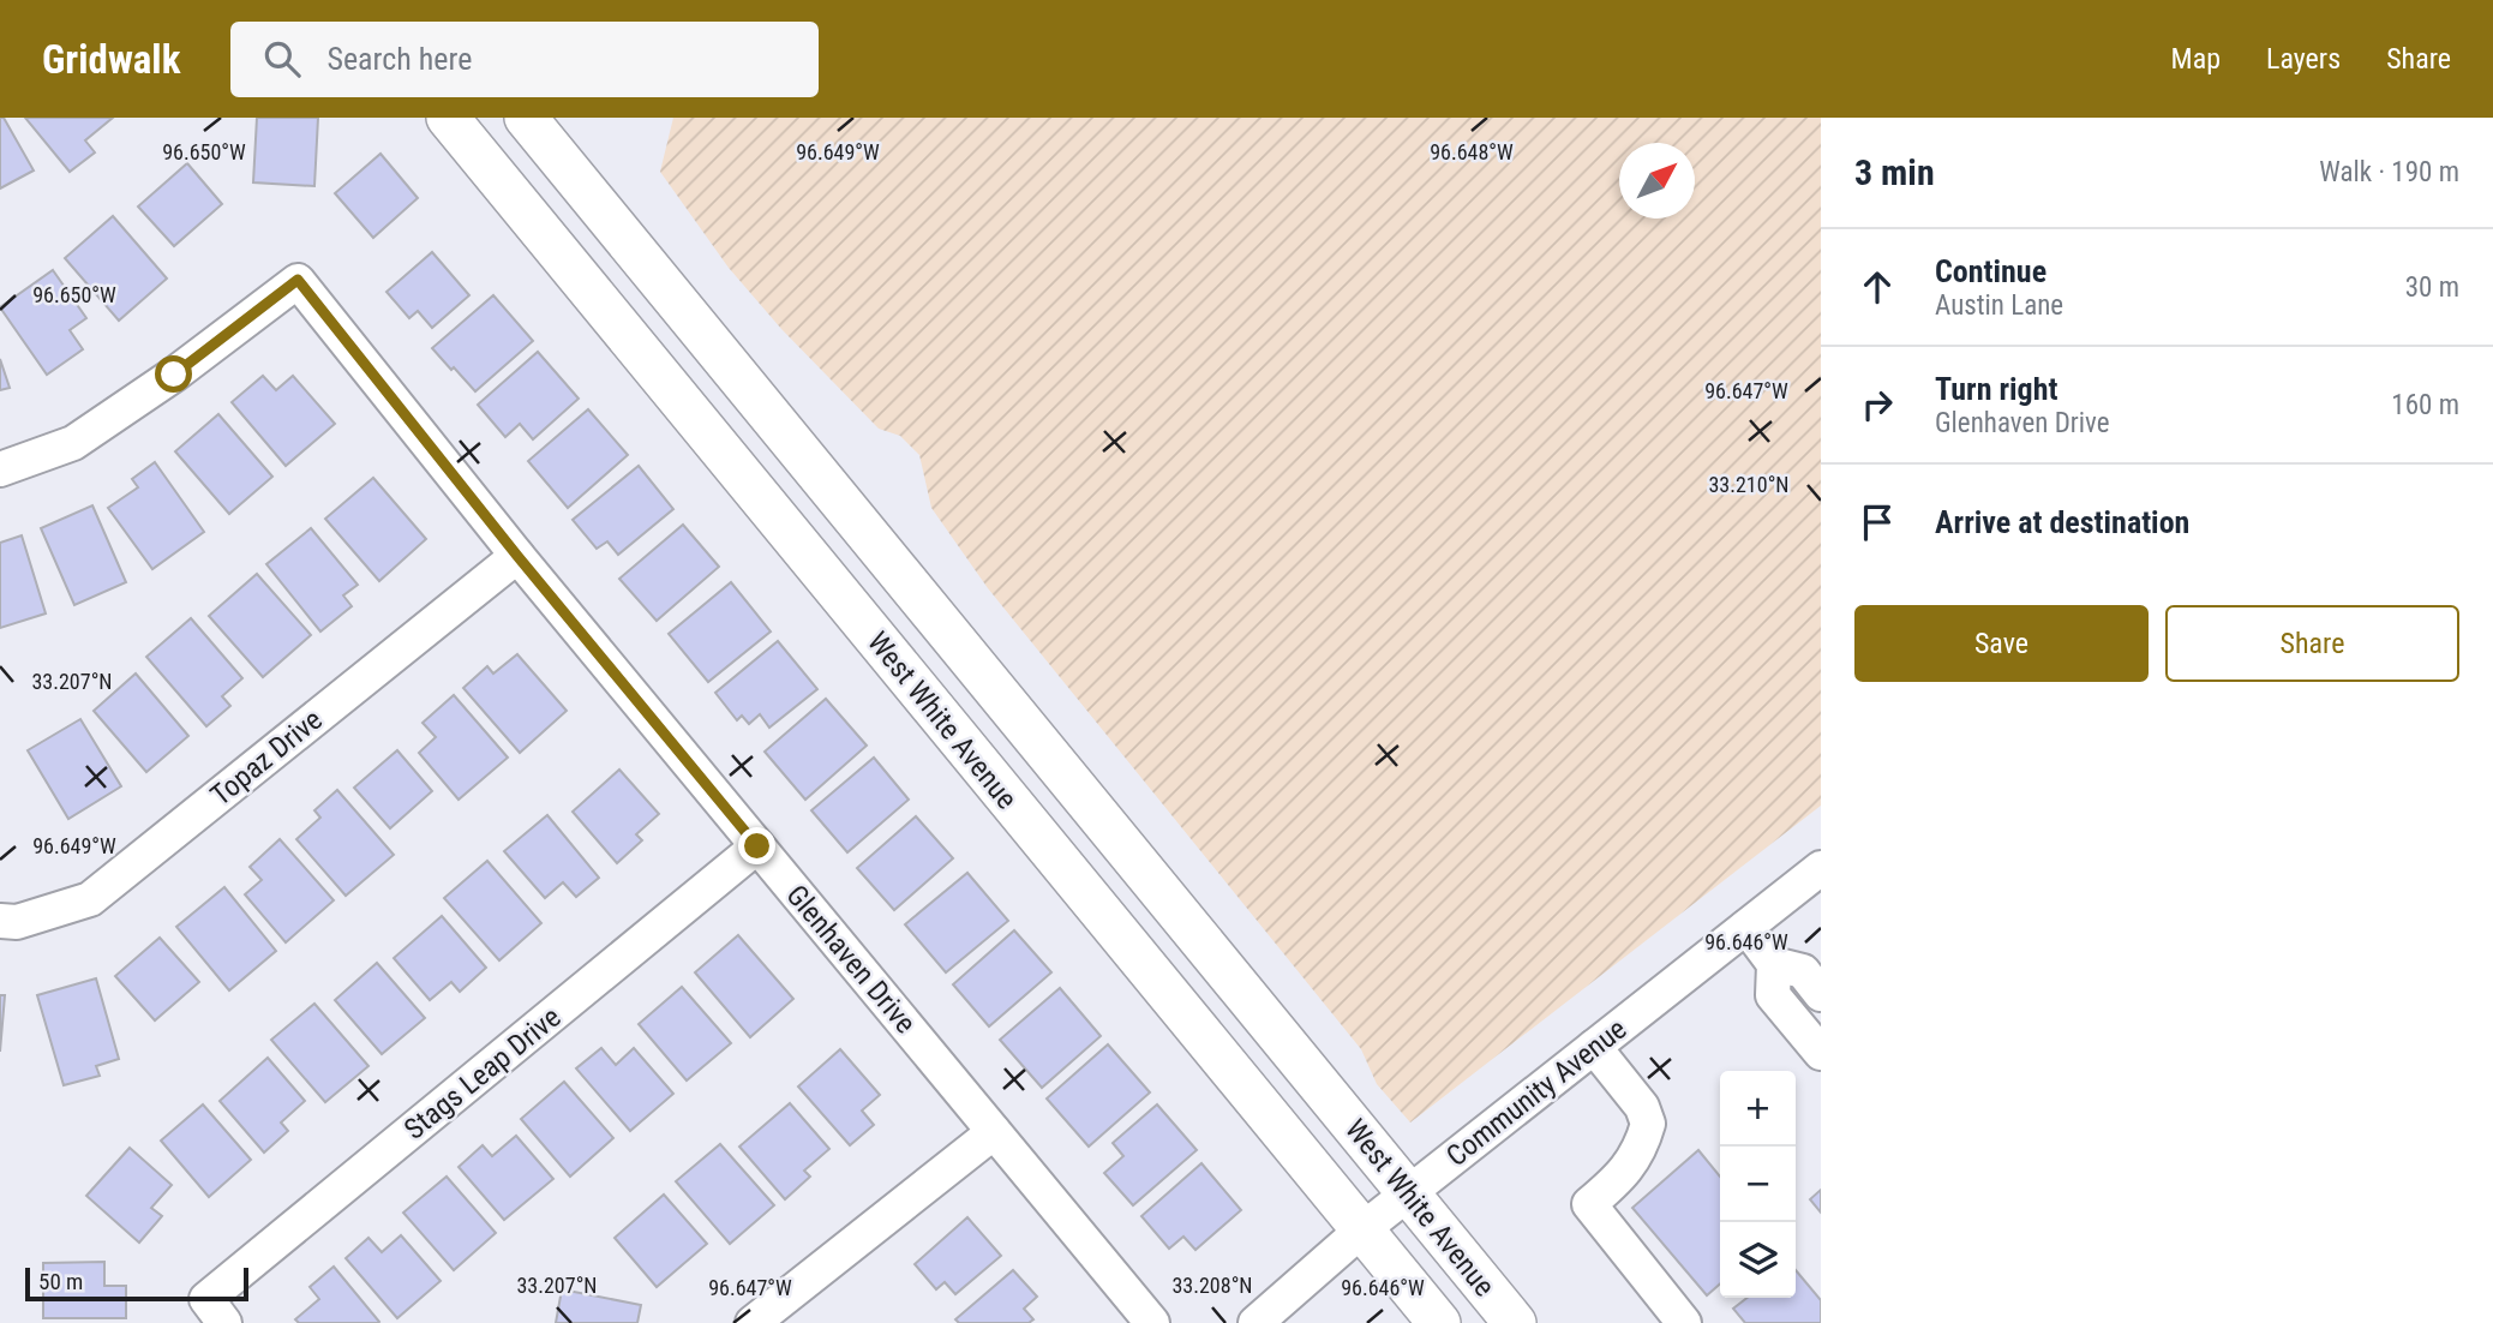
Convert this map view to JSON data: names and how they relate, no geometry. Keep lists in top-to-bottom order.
{
  "streets": {
    "main road": ["West White Avenue"],
    "street": [
      "Topaz Drive",
      "Glenhaven Drive",
      "Stags Leap Drive",
      "Community Avenue"
    ]
  },
  "crossings": [
    ["West White Avenue", "Community Avenue"],
    ["Topaz Drive", "Glenhaven Drive"],
    ["Glenhaven Drive", "Stags Leap Drive"]
  ],
  "scale_bar": "50 m",
  "north": "top right",
  "page": {
    "header": "Gridwalk",
    "search": "Search here",
    "nav": ["Map", "Layers", "Share"],
    "heading": ["3 min", "Walk · 190 m"],
    "list": [
      ["Continue", "Austin Lane", "30 m"],
      ["Turn right", "Glenhaven Drive", "160 m"],
      "Arrive at destination"
    ],
    "buttons": ["Save", "Share"],
    "map_buttons": ["+", "−"],
    "scale": "50 m"
  },
  "coordinates": [
    "96.650°W",
    "96.649°W",
    "96.648°W",
    "96.647°W",
    "33.210°N",
    "33.207°N",
    "96.646°W",
    "33.208°N"
  ]
}
